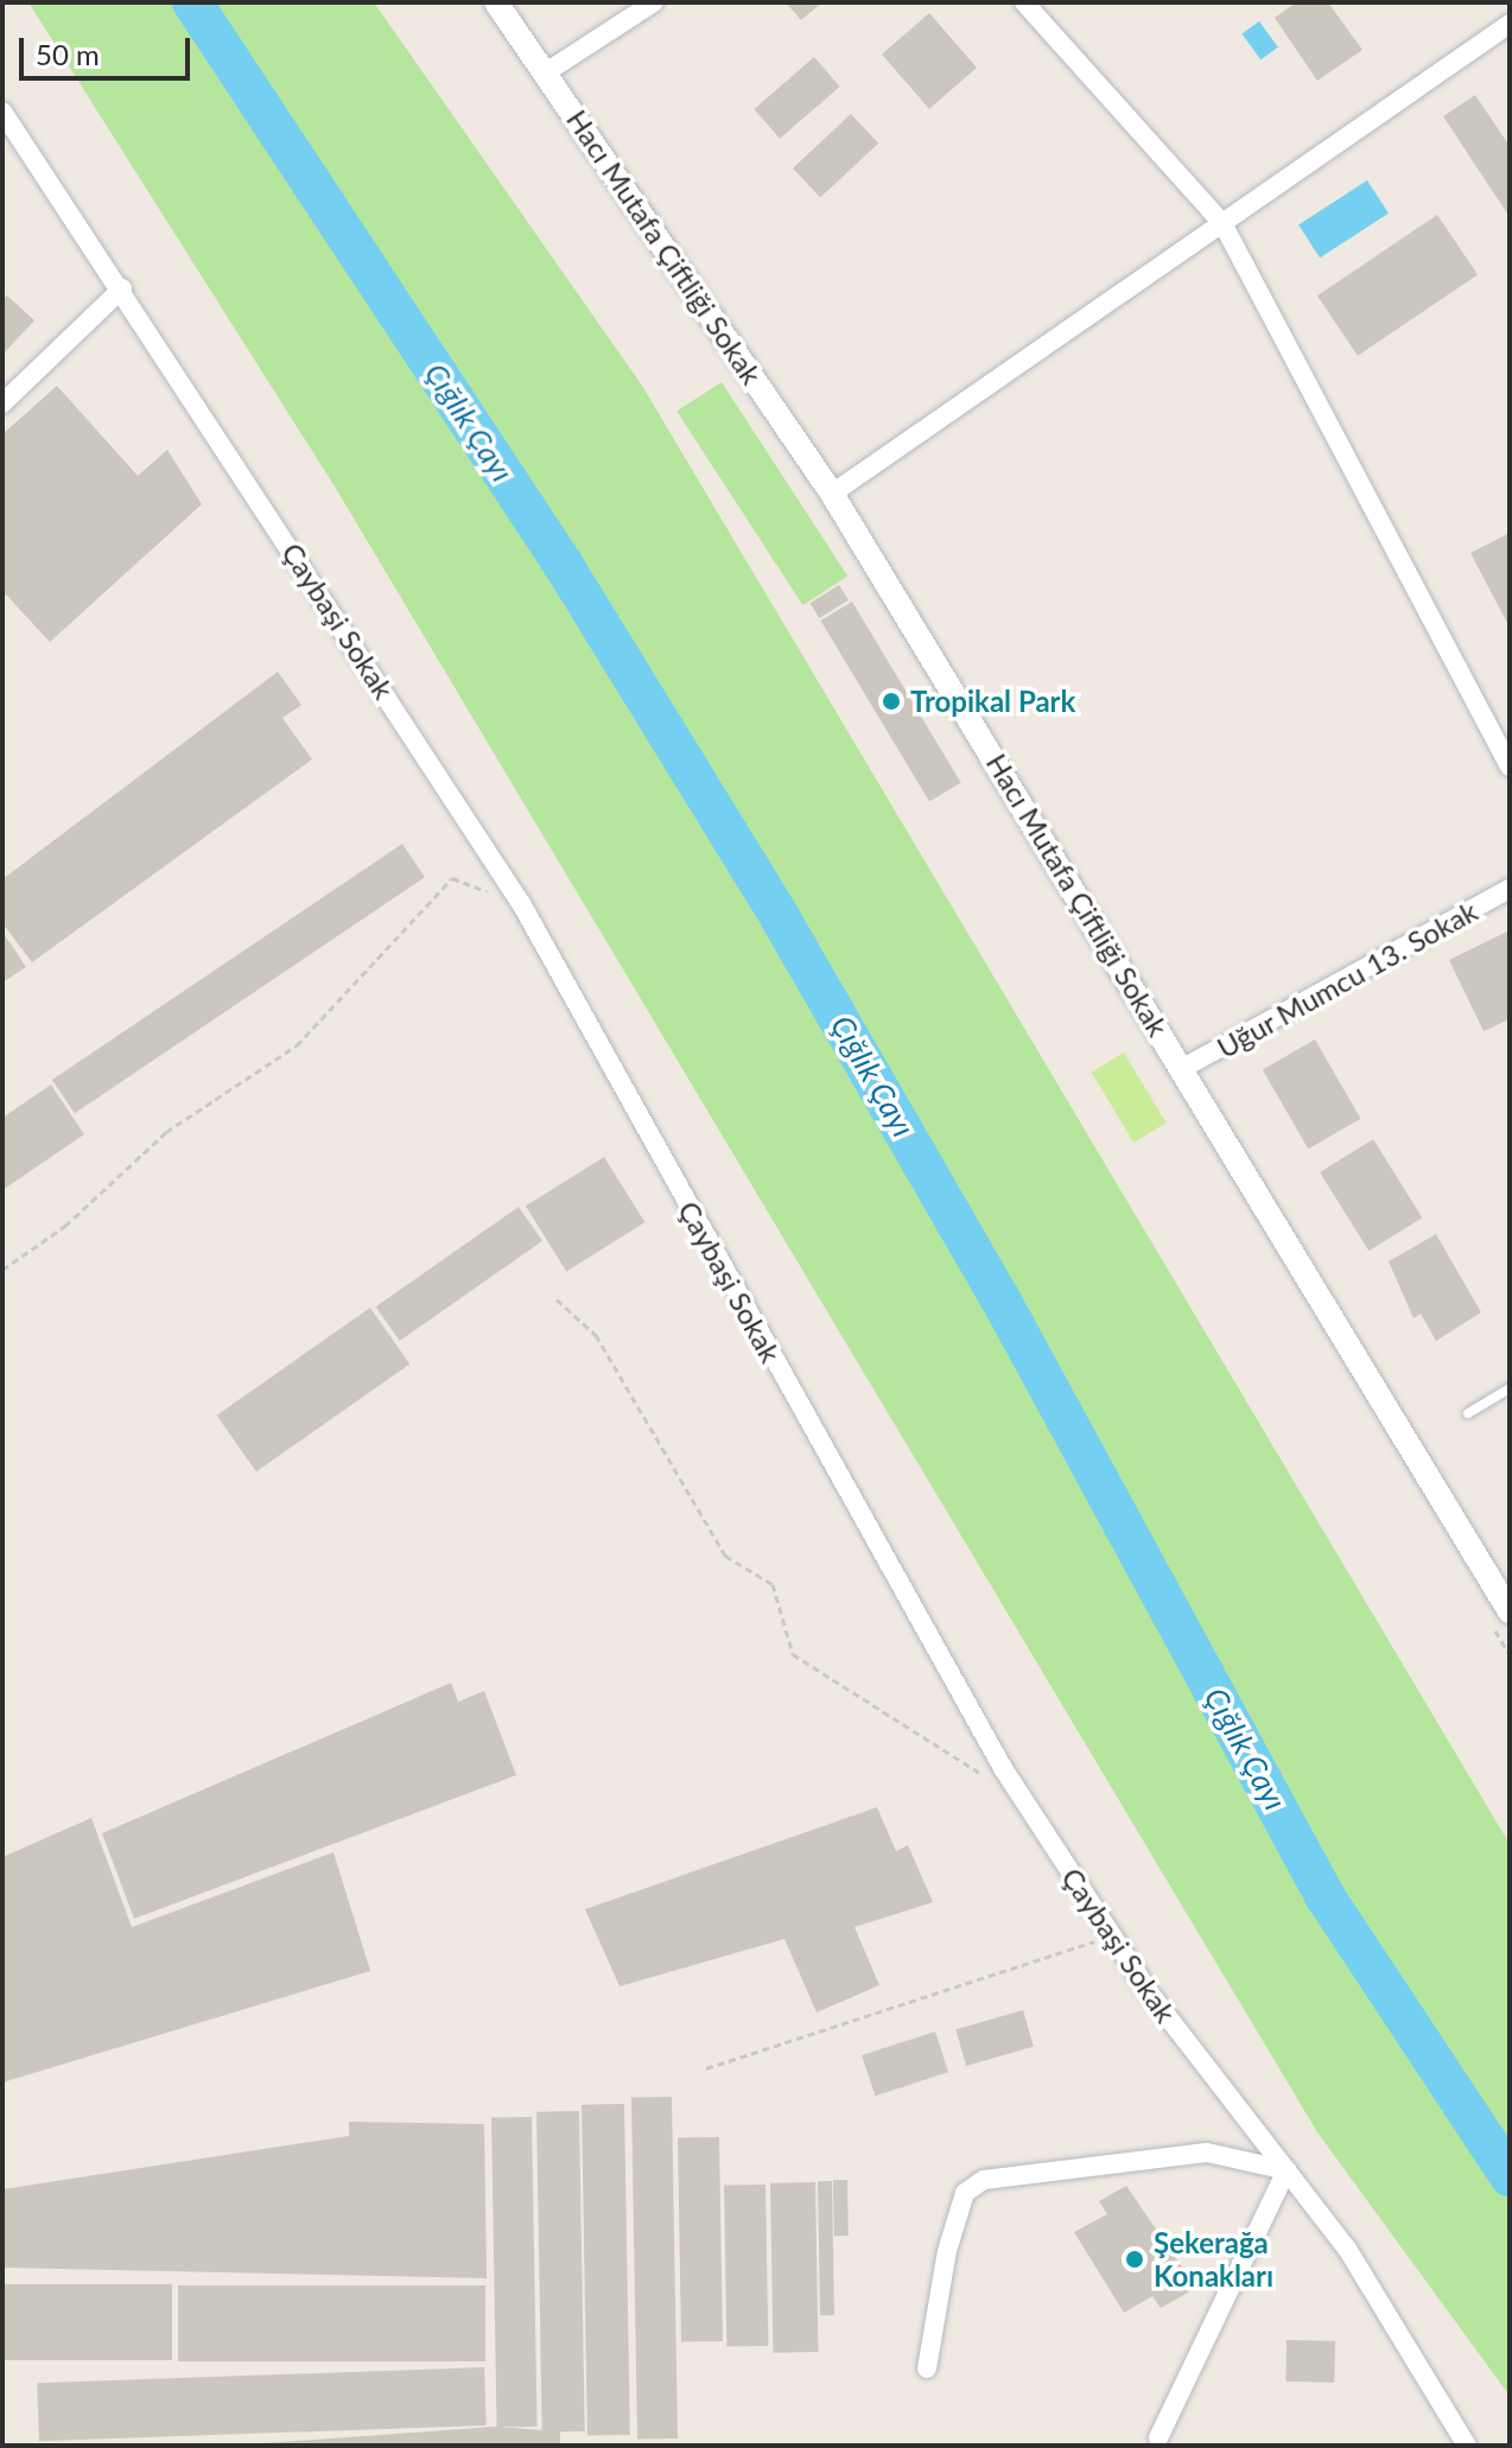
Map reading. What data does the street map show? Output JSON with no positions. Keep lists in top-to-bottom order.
{
  "streets": {
    "street": ["Hacı Mutafa Çiftliği Sokak", "Çaybaşi Sokak", "Uğur Mumcu 13. Sokak"]
  },
  "crossings": [
    ["Hacı Mutafa Çiftliği Sokak", "Uğur Mumcu 13. Sokak"]
  ],
  "water": ["Çığlık Çayı"],
  "places": ["Tropikal Park", "Şekerağa Konakları"],
  "scale_bar": "50 m"
}
